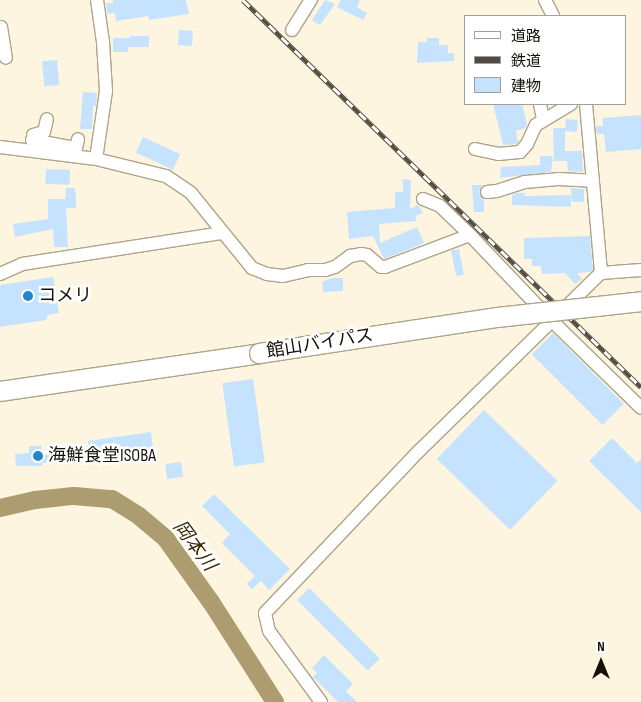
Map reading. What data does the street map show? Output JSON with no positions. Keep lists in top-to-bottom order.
{
  "streets": {
    "highway": ["館山バイパス"]
  },
  "water": ["岡本川"],
  "places": ["コメリ", "海鮮食堂ISOBA"],
  "legend": ["道路", "鉄道", "建物"],
  "north": "top"
}
